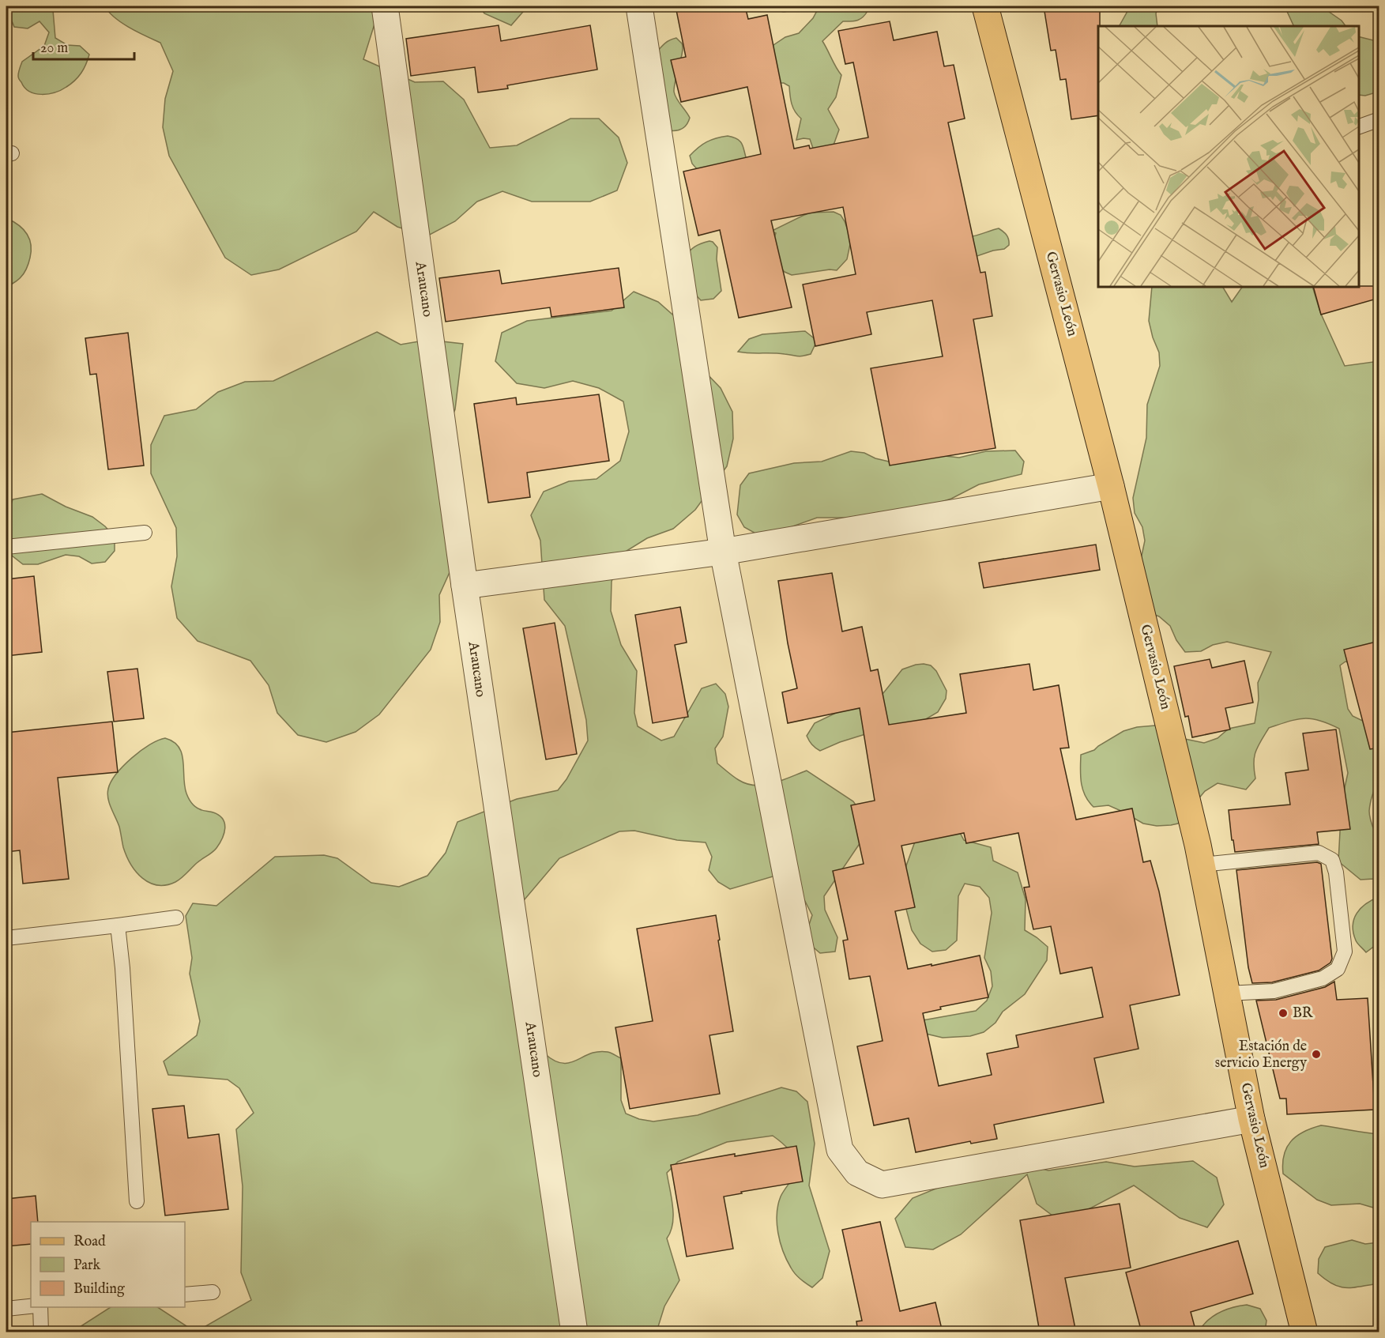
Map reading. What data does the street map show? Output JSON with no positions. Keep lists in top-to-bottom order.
{
  "streets": {
    "main road": ["Gervasio León"],
    "street": ["Araucano"]
  },
  "places": ["BR", "Estación de servicio Energy"],
  "legend": ["Road", "Park", "Building"],
  "scale_bar": "20 m"
}
